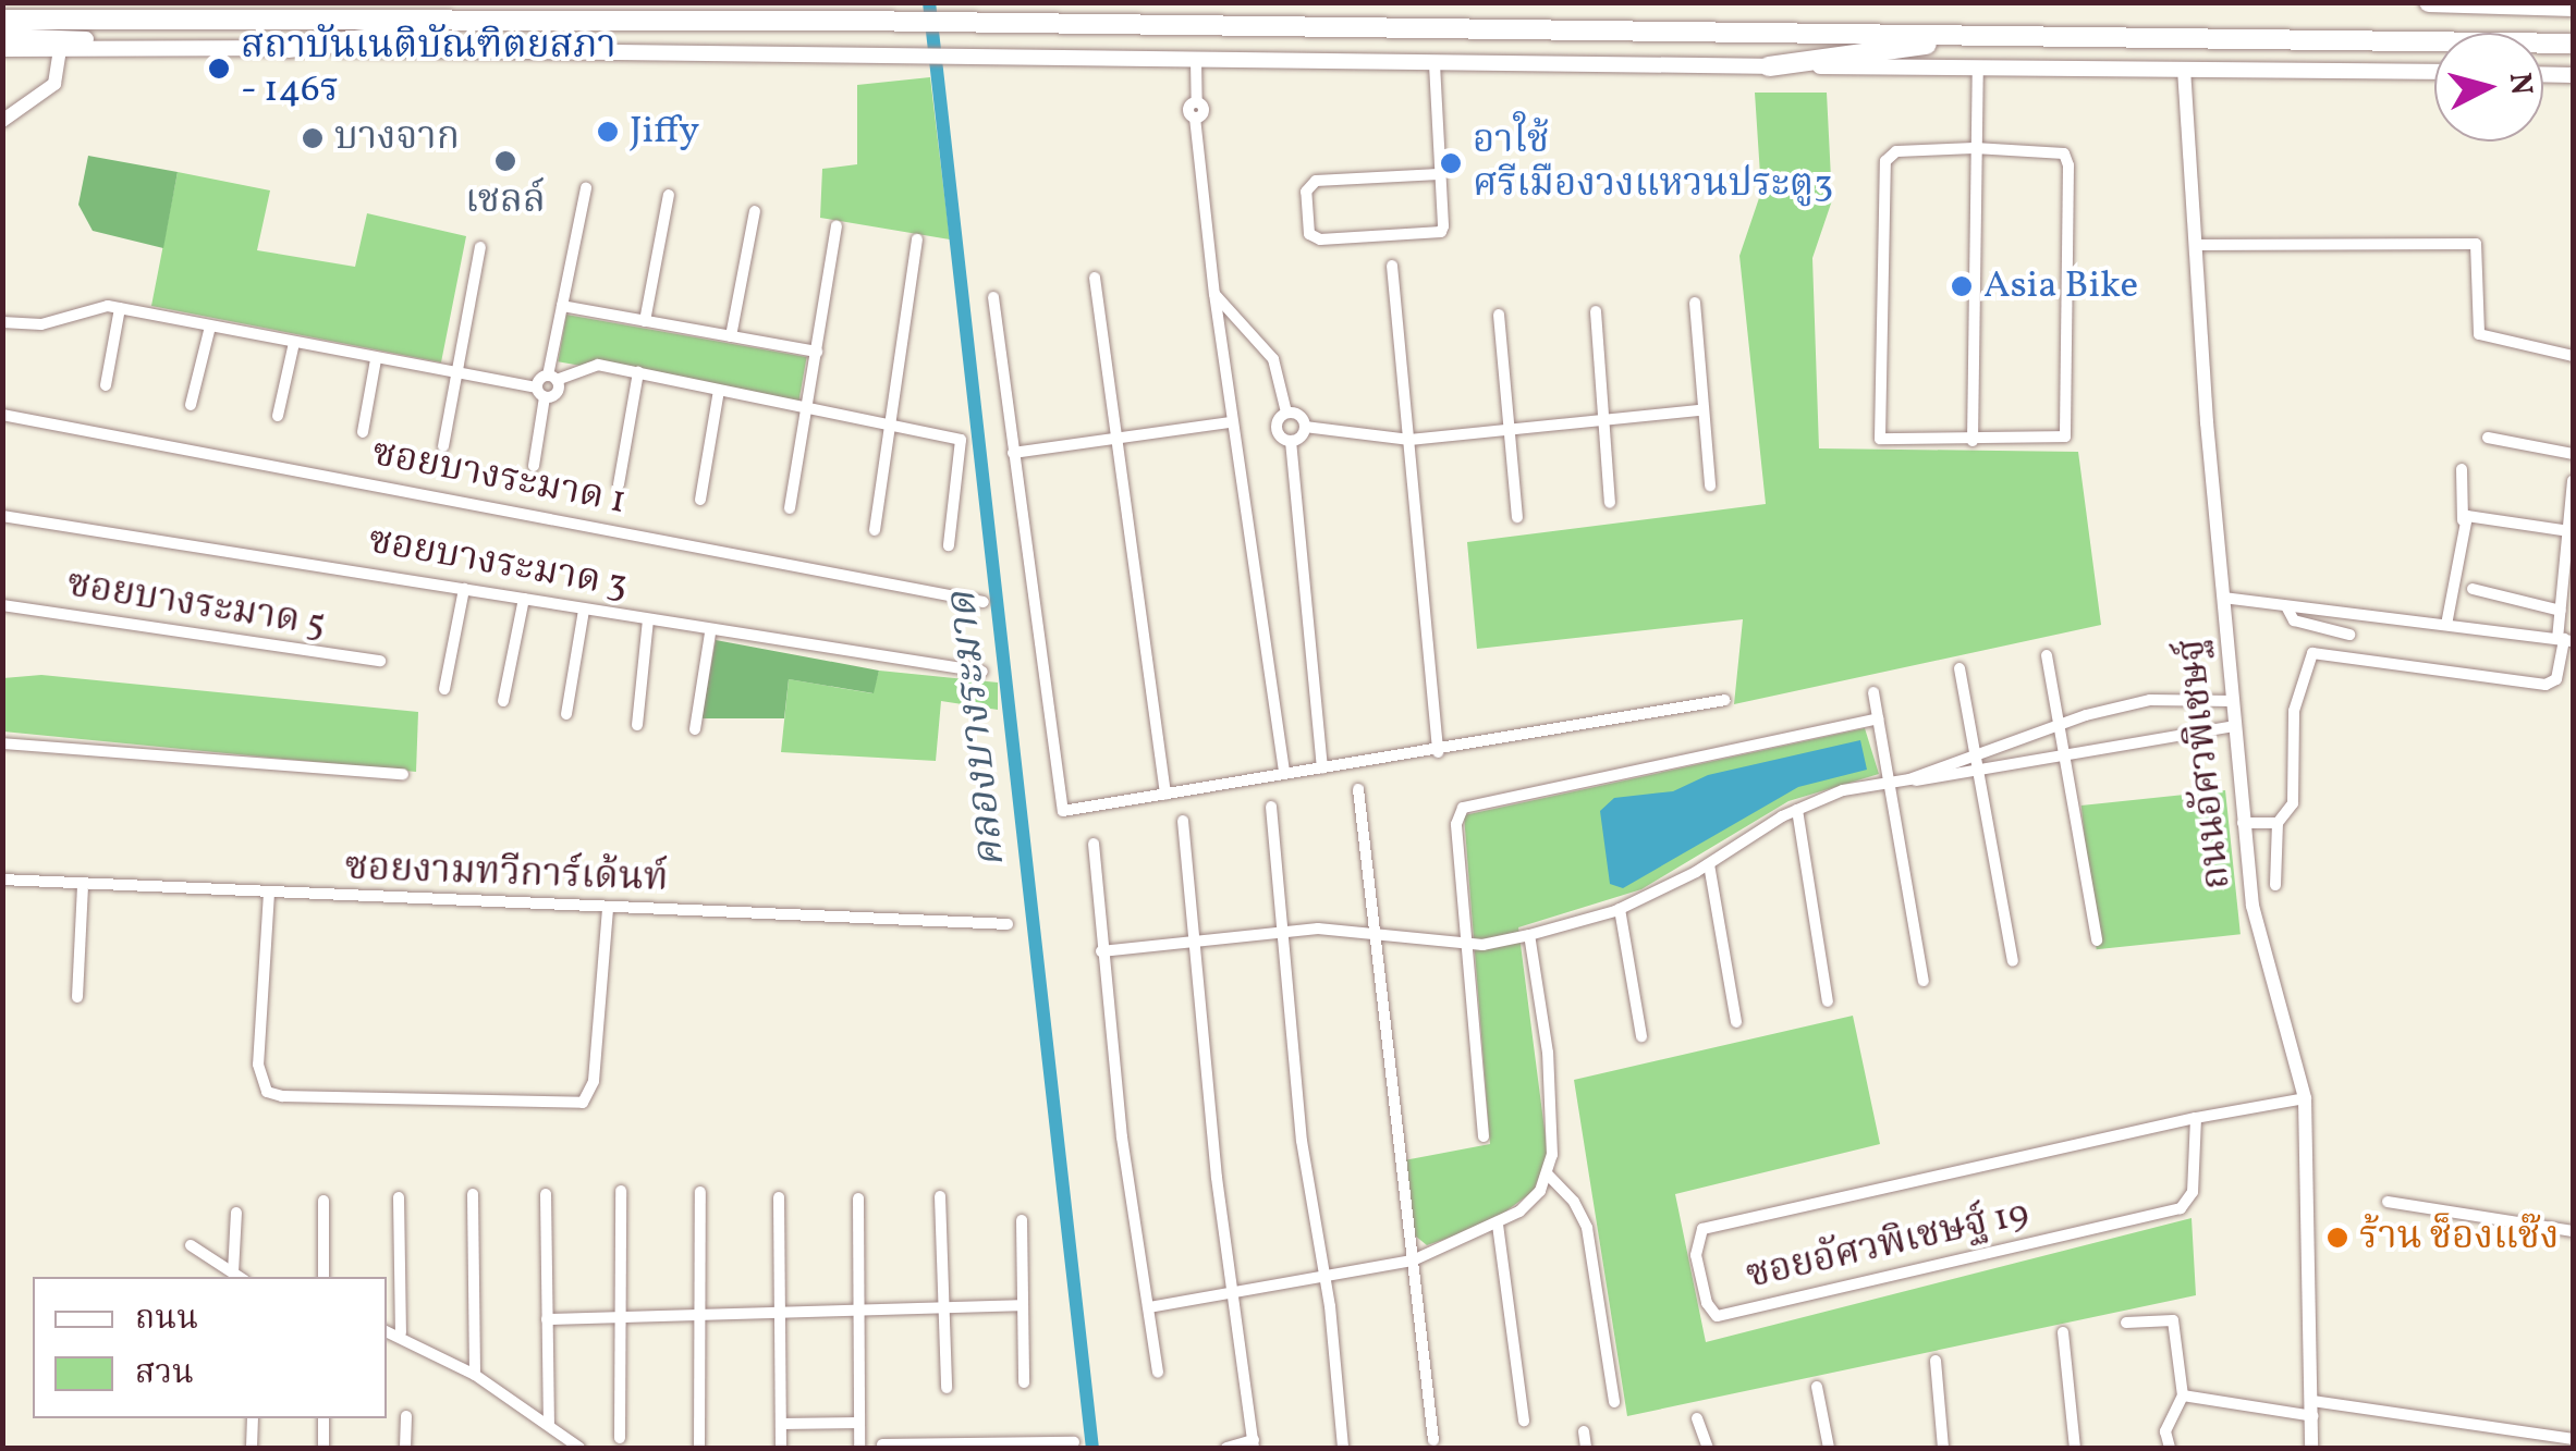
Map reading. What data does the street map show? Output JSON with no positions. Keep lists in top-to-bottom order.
{
  "streets": {
    "street": [
      "ซอยบางระมาด 1",
      "ซอยบางระมาด 3",
      "ซอยบางระมาด 5",
      "ถนนอัศวพิเชษฐ์",
      "ซอยงามทวีการ์เด้นท์",
      "ซอยอัศวพิเชษฐ์ 19"
    ]
  },
  "crossings": [
    ["ถนนอัศวพิเชษฐ์", "ซอยอัศวพิเชษฐ์ 19"]
  ],
  "water": ["คลองบางระมาด"],
  "places": [
    "สถาบันเนติบัณฑิตยสภา - 146ร",
    "Jiffy",
    "บางจาก",
    "เชลล์",
    "อาใช้ ศรีเมืองวงแหวนประตู3",
    "Asia Bike",
    "ร้าน ช็องแช๊ง"
  ],
  "legend": ["ถนน", "สวน"],
  "north": "right"
}
